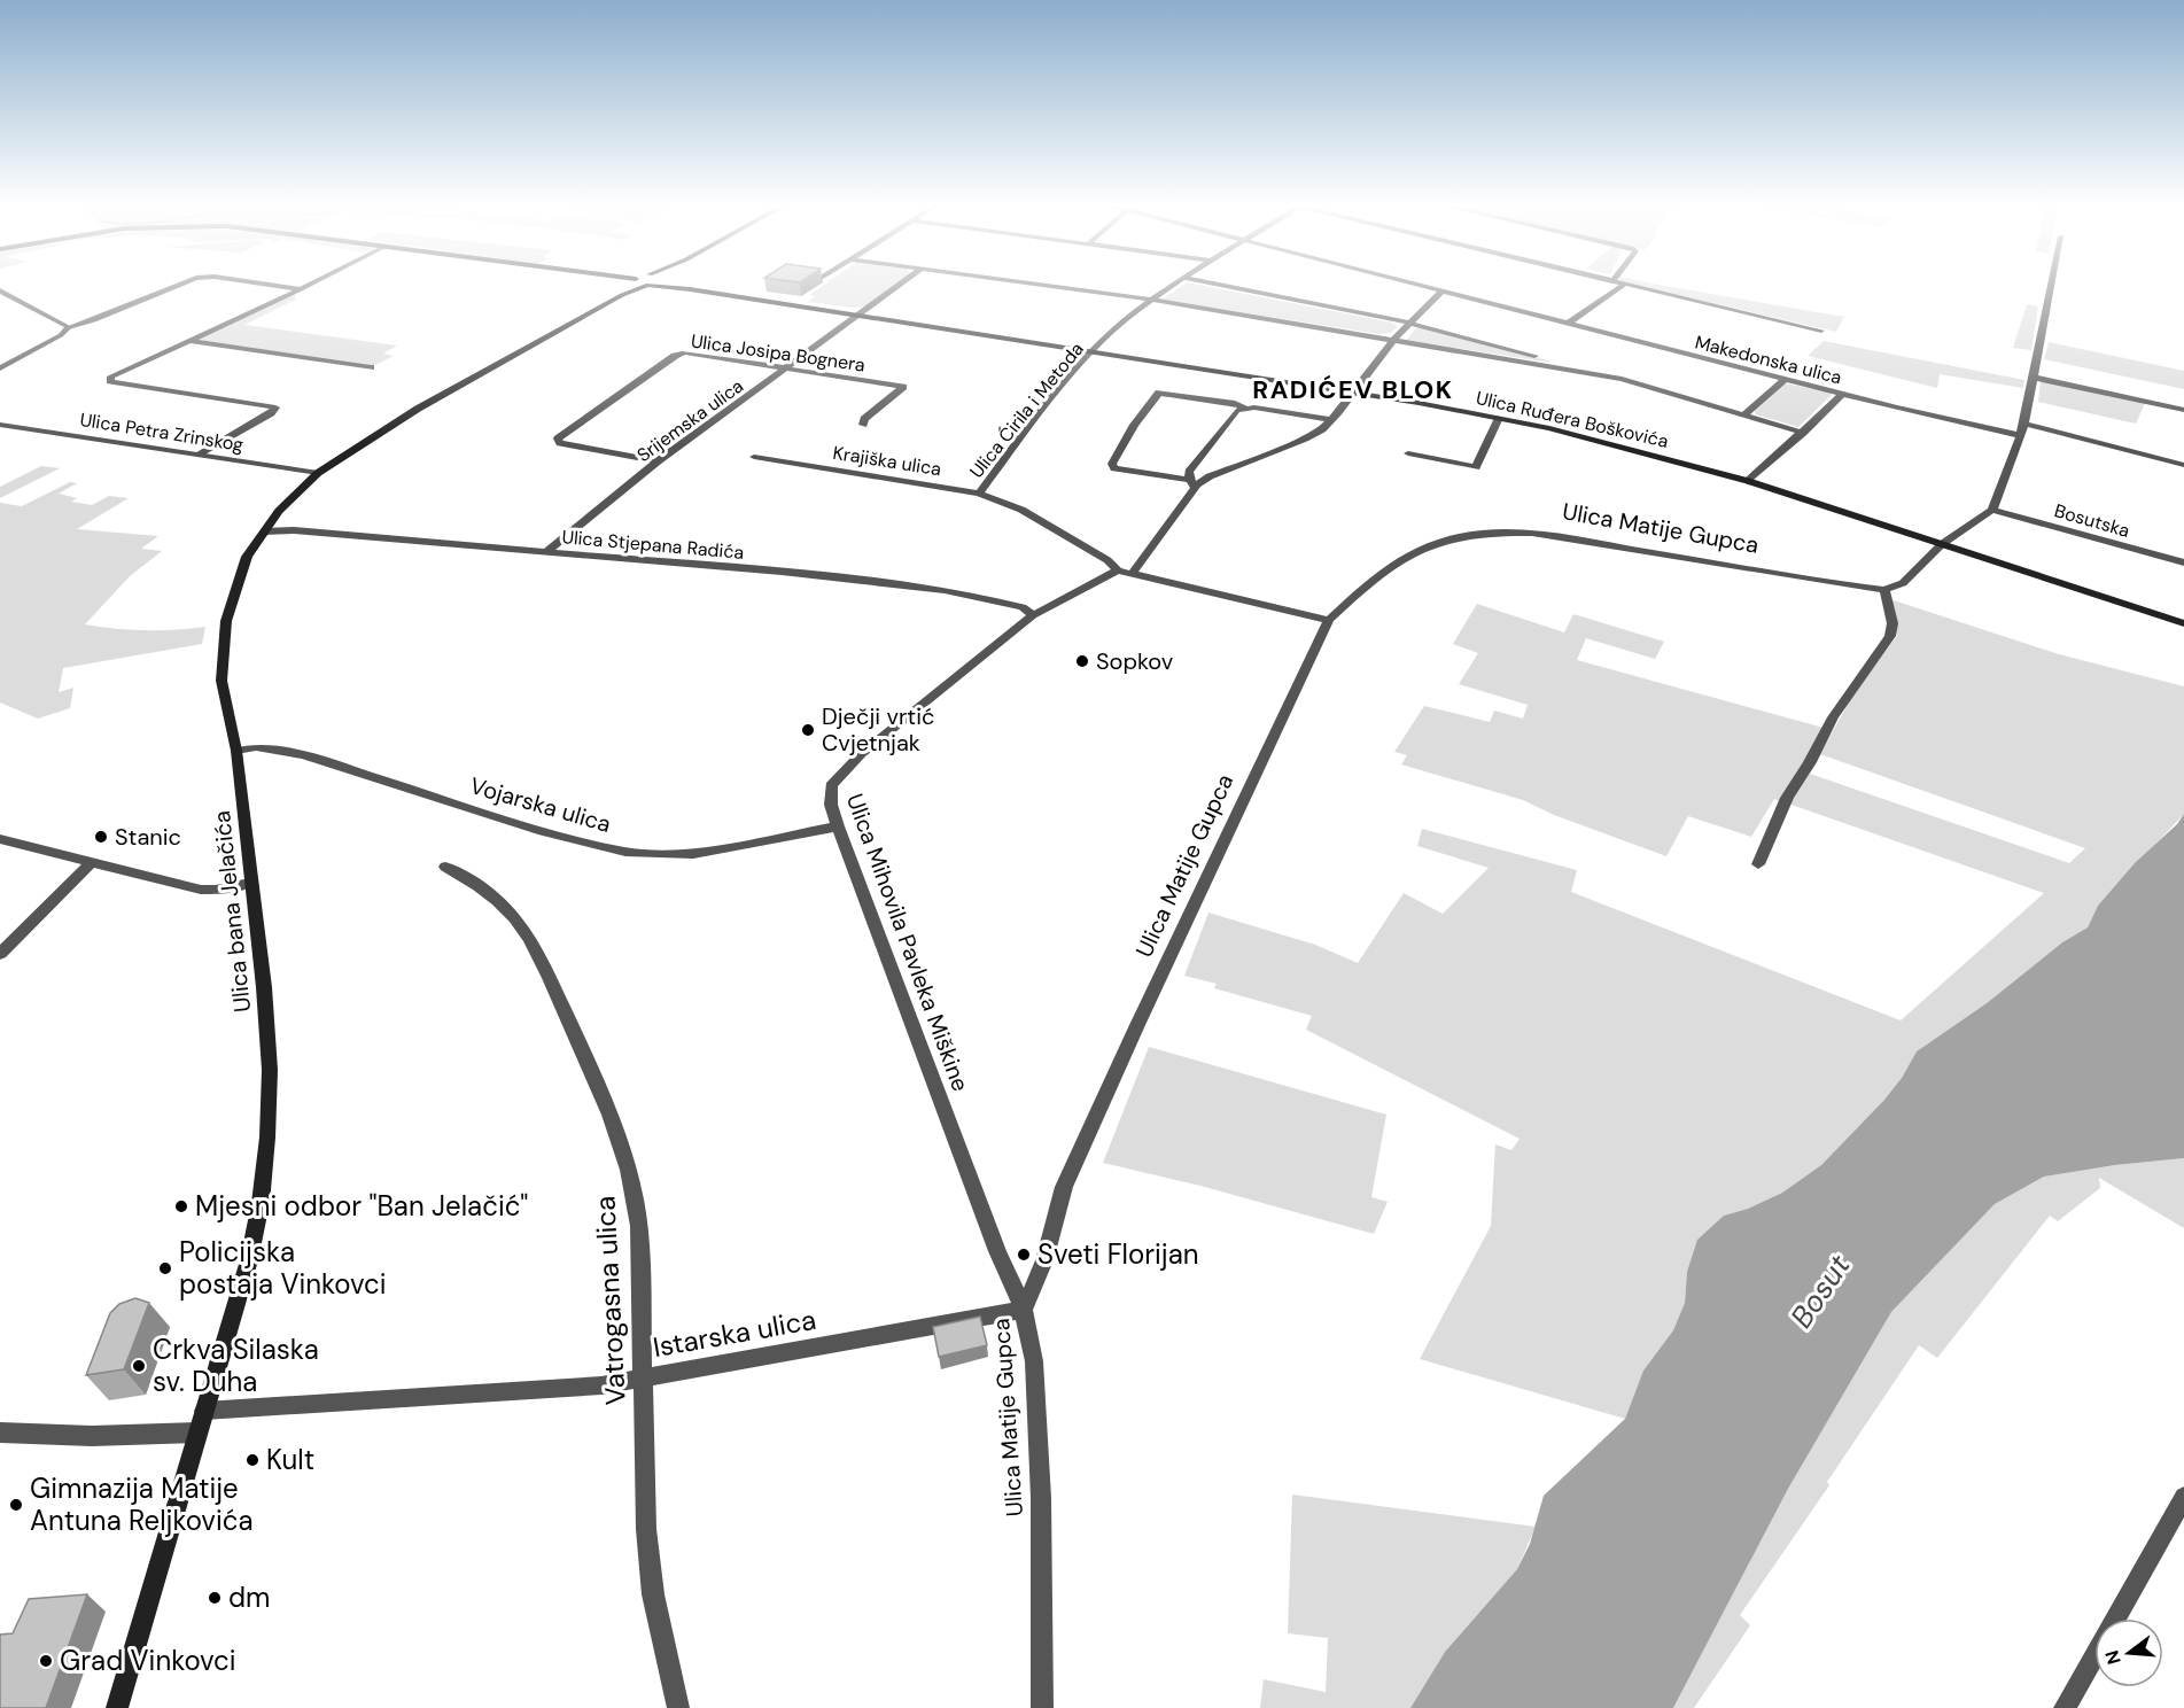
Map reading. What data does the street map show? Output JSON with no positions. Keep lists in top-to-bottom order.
{
  "streets": {
    "main road": ["Ulica Ruđera Boškovića", "Ulica bana Jelačića"],
    "street": [
      "Ulica Josipa Bognera",
      "Makedonska ulica",
      "Ulica Ćirila i Metoda",
      "Srijemska ulica",
      "Ulica Petra Zrinskog",
      "Krajiška ulica",
      "Bosutska",
      "Ulica Matije Gupca",
      "Ulica Stjepana Radića",
      "Vojarska ulica",
      "Ulica Mihovila Pavleka Miškine",
      "Vatrogasna ulica",
      "Istarska ulica"
    ]
  },
  "crossings": [
    ["Ulica Josipa Bognera", "Srijemska ulica"],
    ["Ulica Ćirila i Metoda", "Ulica Ruđera Boškovića"],
    ["Ulica Ćirila i Metoda", "Krajiška ulica"],
    ["Ulica Ruđera Boškovića", "Srijemska ulica"],
    ["Srijemska ulica", "Ulica Stjepana Radića"],
    ["Ulica Petra Zrinskog", "Ulica bana Jelačića"],
    ["Krajiška ulica", "Ulica Mihovila Pavleka Miškine"],
    ["Ulica Matije Gupca", "Ulica Mihovila Pavleka Miškine"],
    ["Ulica Matije Gupca", "Istarska ulica"],
    ["Ulica Stjepana Radića", "Ulica bana Jelačića"],
    ["Ulica Stjepana Radića", "Ulica Mihovila Pavleka Miškine"],
    ["Vojarska ulica", "Ulica bana Jelačića"],
    ["Vojarska ulica", "Ulica Mihovila Pavleka Miškine"],
    ["Ulica bana Jelačića", "Istarska ulica"],
    ["Ulica Mihovila Pavleka Miškine", "Istarska ulica"],
    ["Vatrogasna ulica", "Istarska ulica"]
  ],
  "districts": ["RADIĆEV BLOK"],
  "water": ["Bosut"],
  "places": [
    "Sopkov",
    "Dječji vrtić Cvjetnjak",
    "Stanic",
    "Mjesni odbor \"Ban Jelačić\"",
    "Sveti Florijan",
    "Policijska postaja Vinkovci",
    "Crkva Silaska sv. Duha",
    "Kult",
    "Gimnazija Matije Antuna Reljkovića",
    "dm",
    "Grad Vinkovci"
  ],
  "north": "left"
}
